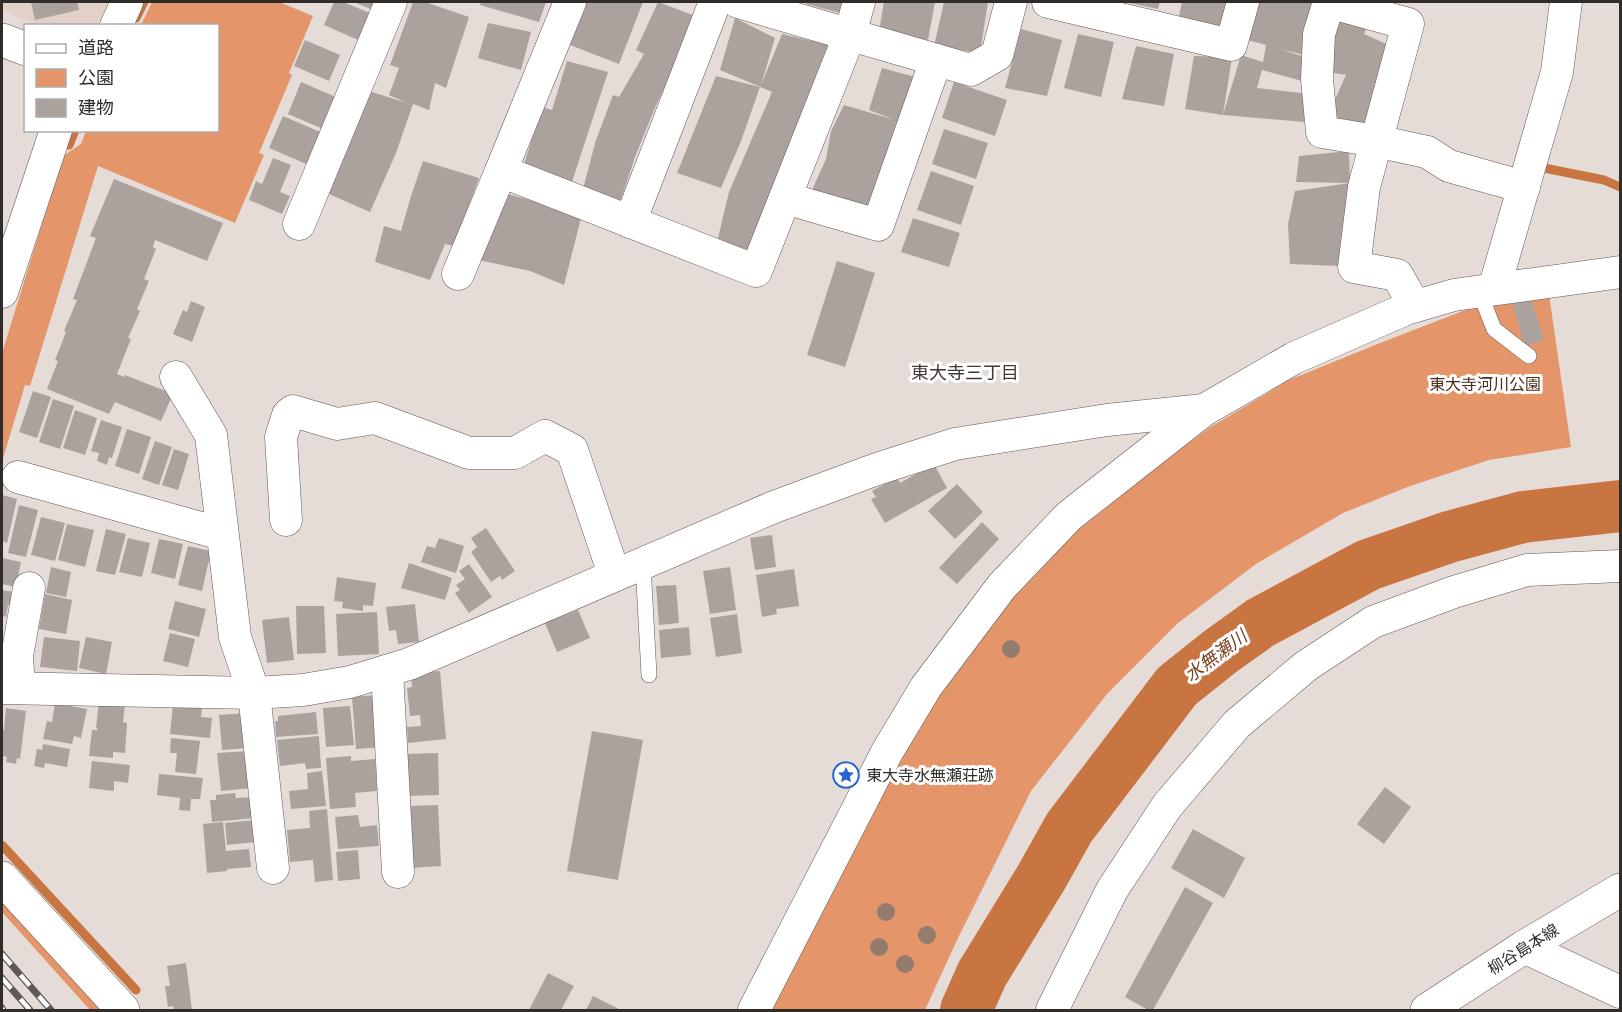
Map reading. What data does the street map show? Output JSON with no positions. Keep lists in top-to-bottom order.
{
  "streets": {
    "main road": ["柳谷島本線"]
  },
  "districts": ["東大寺三丁目"],
  "water": ["水無瀬川"],
  "parks": ["東大寺河川公園"],
  "places": {
    "place": ["東大寺水無瀬荘跡"]
  },
  "legend": ["道路", "公園", "建物"]
}
